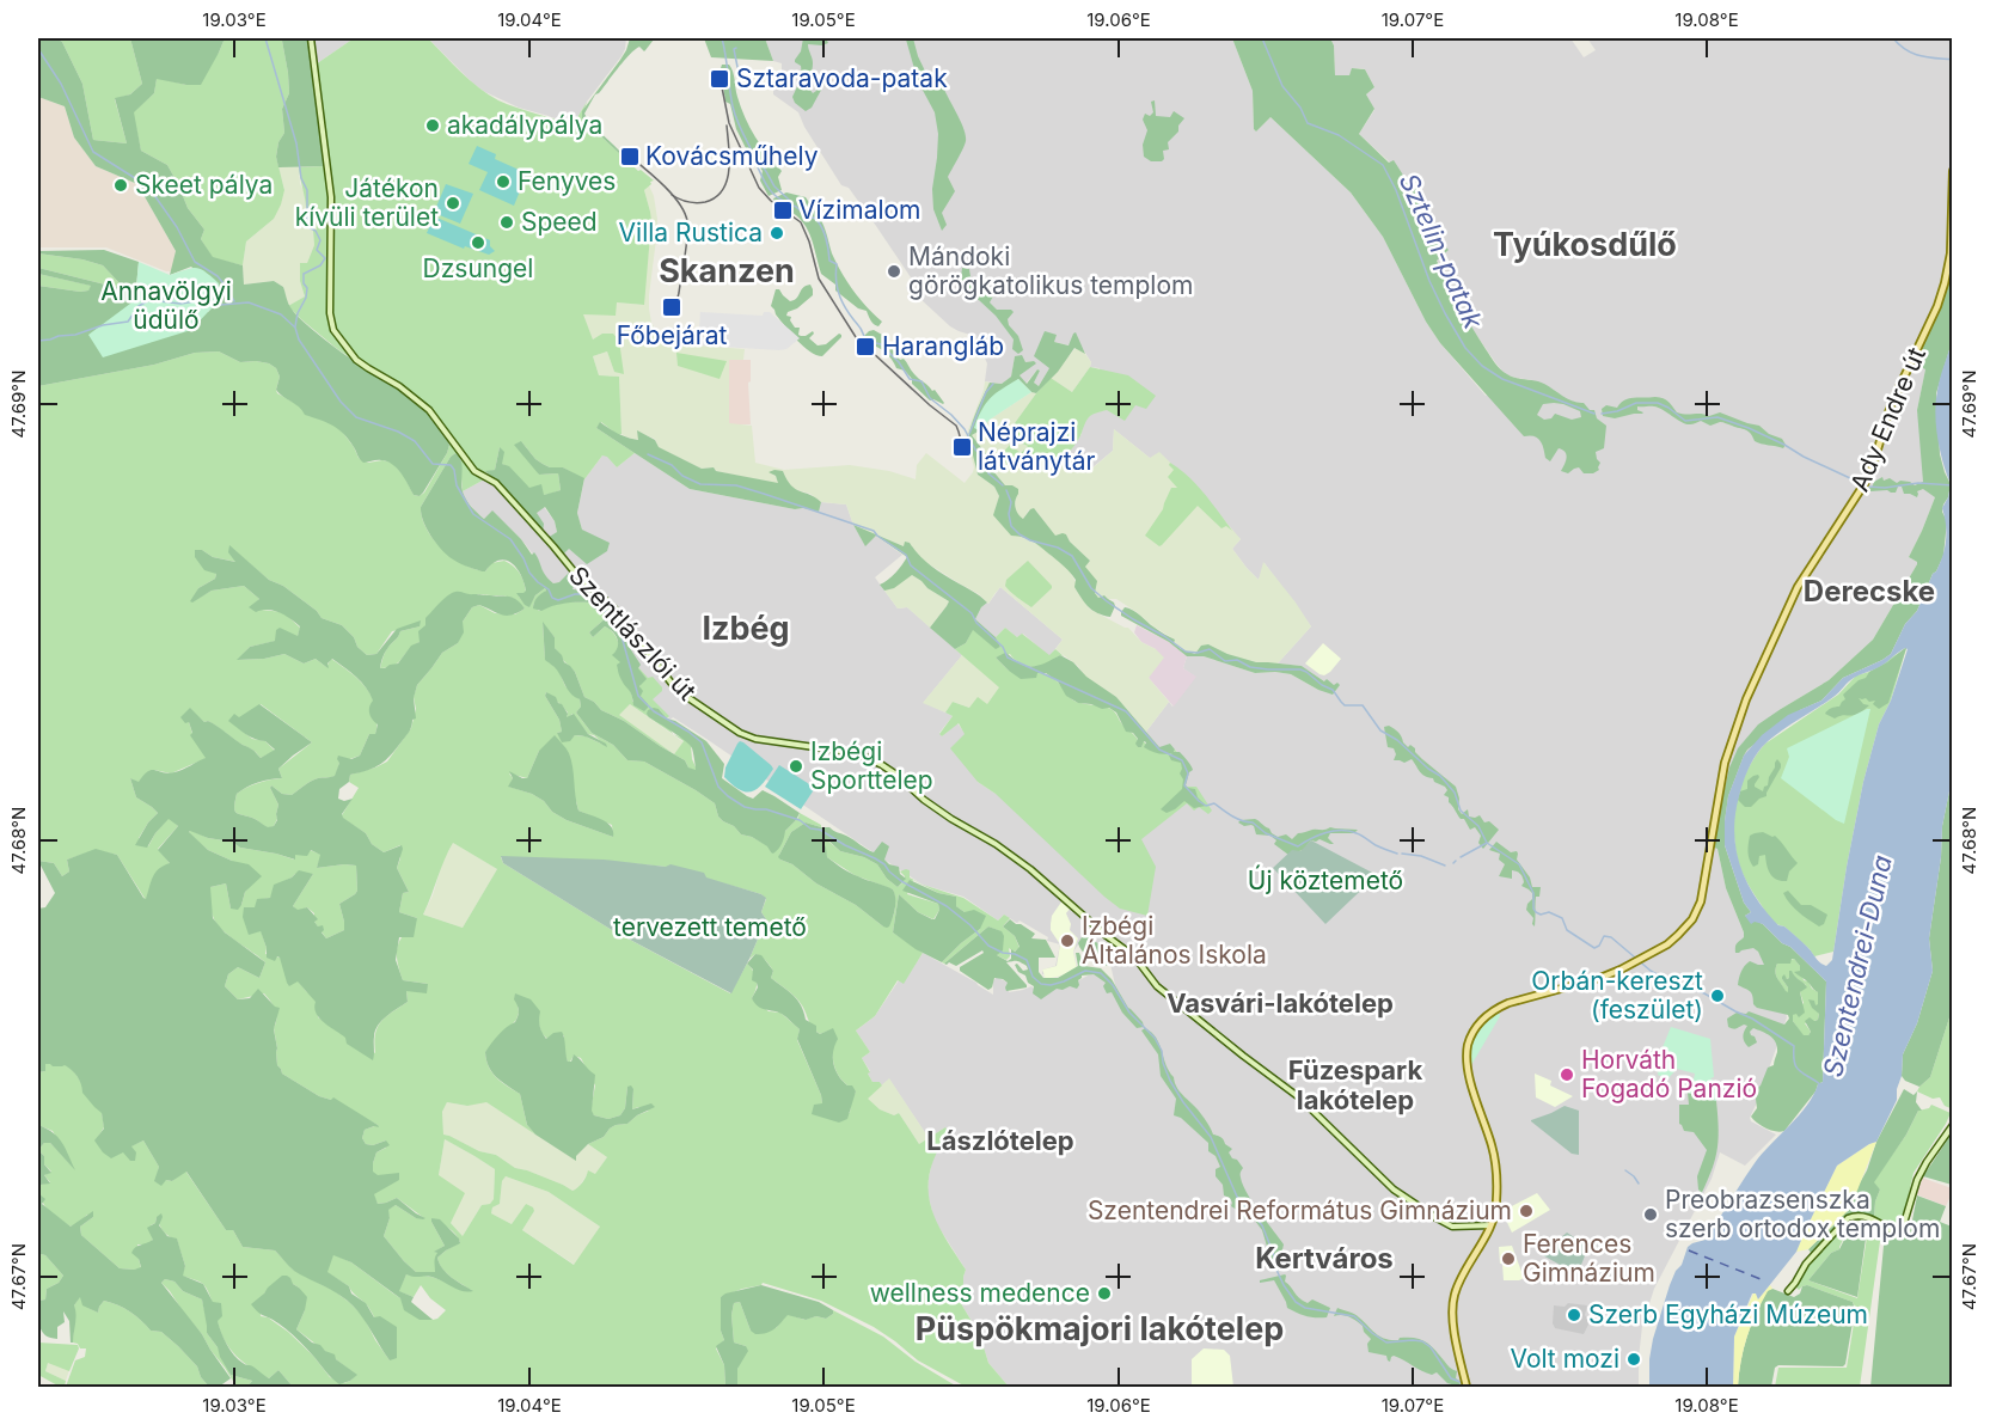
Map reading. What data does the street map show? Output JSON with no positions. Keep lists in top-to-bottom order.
{
  "streets": {
    "main road": ["Ady Endre út", "Szentlászlói út"]
  },
  "crossings": [
    ["Ady Endre út", "Szentlászlói út"]
  ],
  "districts": [
    "Tyúkosdűlő",
    "Skanzen",
    "Derecske",
    "Izbég",
    "Vasvári-lakótelep",
    "Füzespark lakótelep",
    "Lászlótelep",
    "Kertváros",
    "Püspökmajori lakótelep"
  ],
  "water": ["Sztelin-patak", "Szentendrei-Duna"],
  "parks": ["Annavölgyi üdülő", "Új köztemető", "tervezett temető"],
  "places": {
    "transit": [
      "Sztaravoda-patak",
      "Kovácsműhely",
      "Vízimalom",
      "Főbejárat",
      "Harangláb",
      "Néprajzi látványtár"
    ],
    "other": [
      "akadálypálya",
      "Fenyves",
      "Skeet pálya",
      "Játékon kívüli terület",
      "Speed",
      "Villa Rustica",
      "Dzsungel",
      "Mándoki görögkatolikus templom",
      "Izbégi Sporttelep",
      "Izbégi Általános Iskola",
      "Orbán-kereszt (feszület)",
      "Horváth Fogadó Panzió",
      "Szentendrei Református Gimnázium",
      "Preobrazsenszka szerb ortodox templom",
      "Ferences Gimnázium",
      "wellness medence",
      "Szerb Egyházi Múzeum",
      "Volt mozi"
    ]
  },
  "coordinates": [
    "19.03°E",
    "19.04°E",
    "19.05°E",
    "19.06°E",
    "19.07°E",
    "19.08°E",
    "47.69°N",
    "47.68°N",
    "47.67°N"
  ]
}
